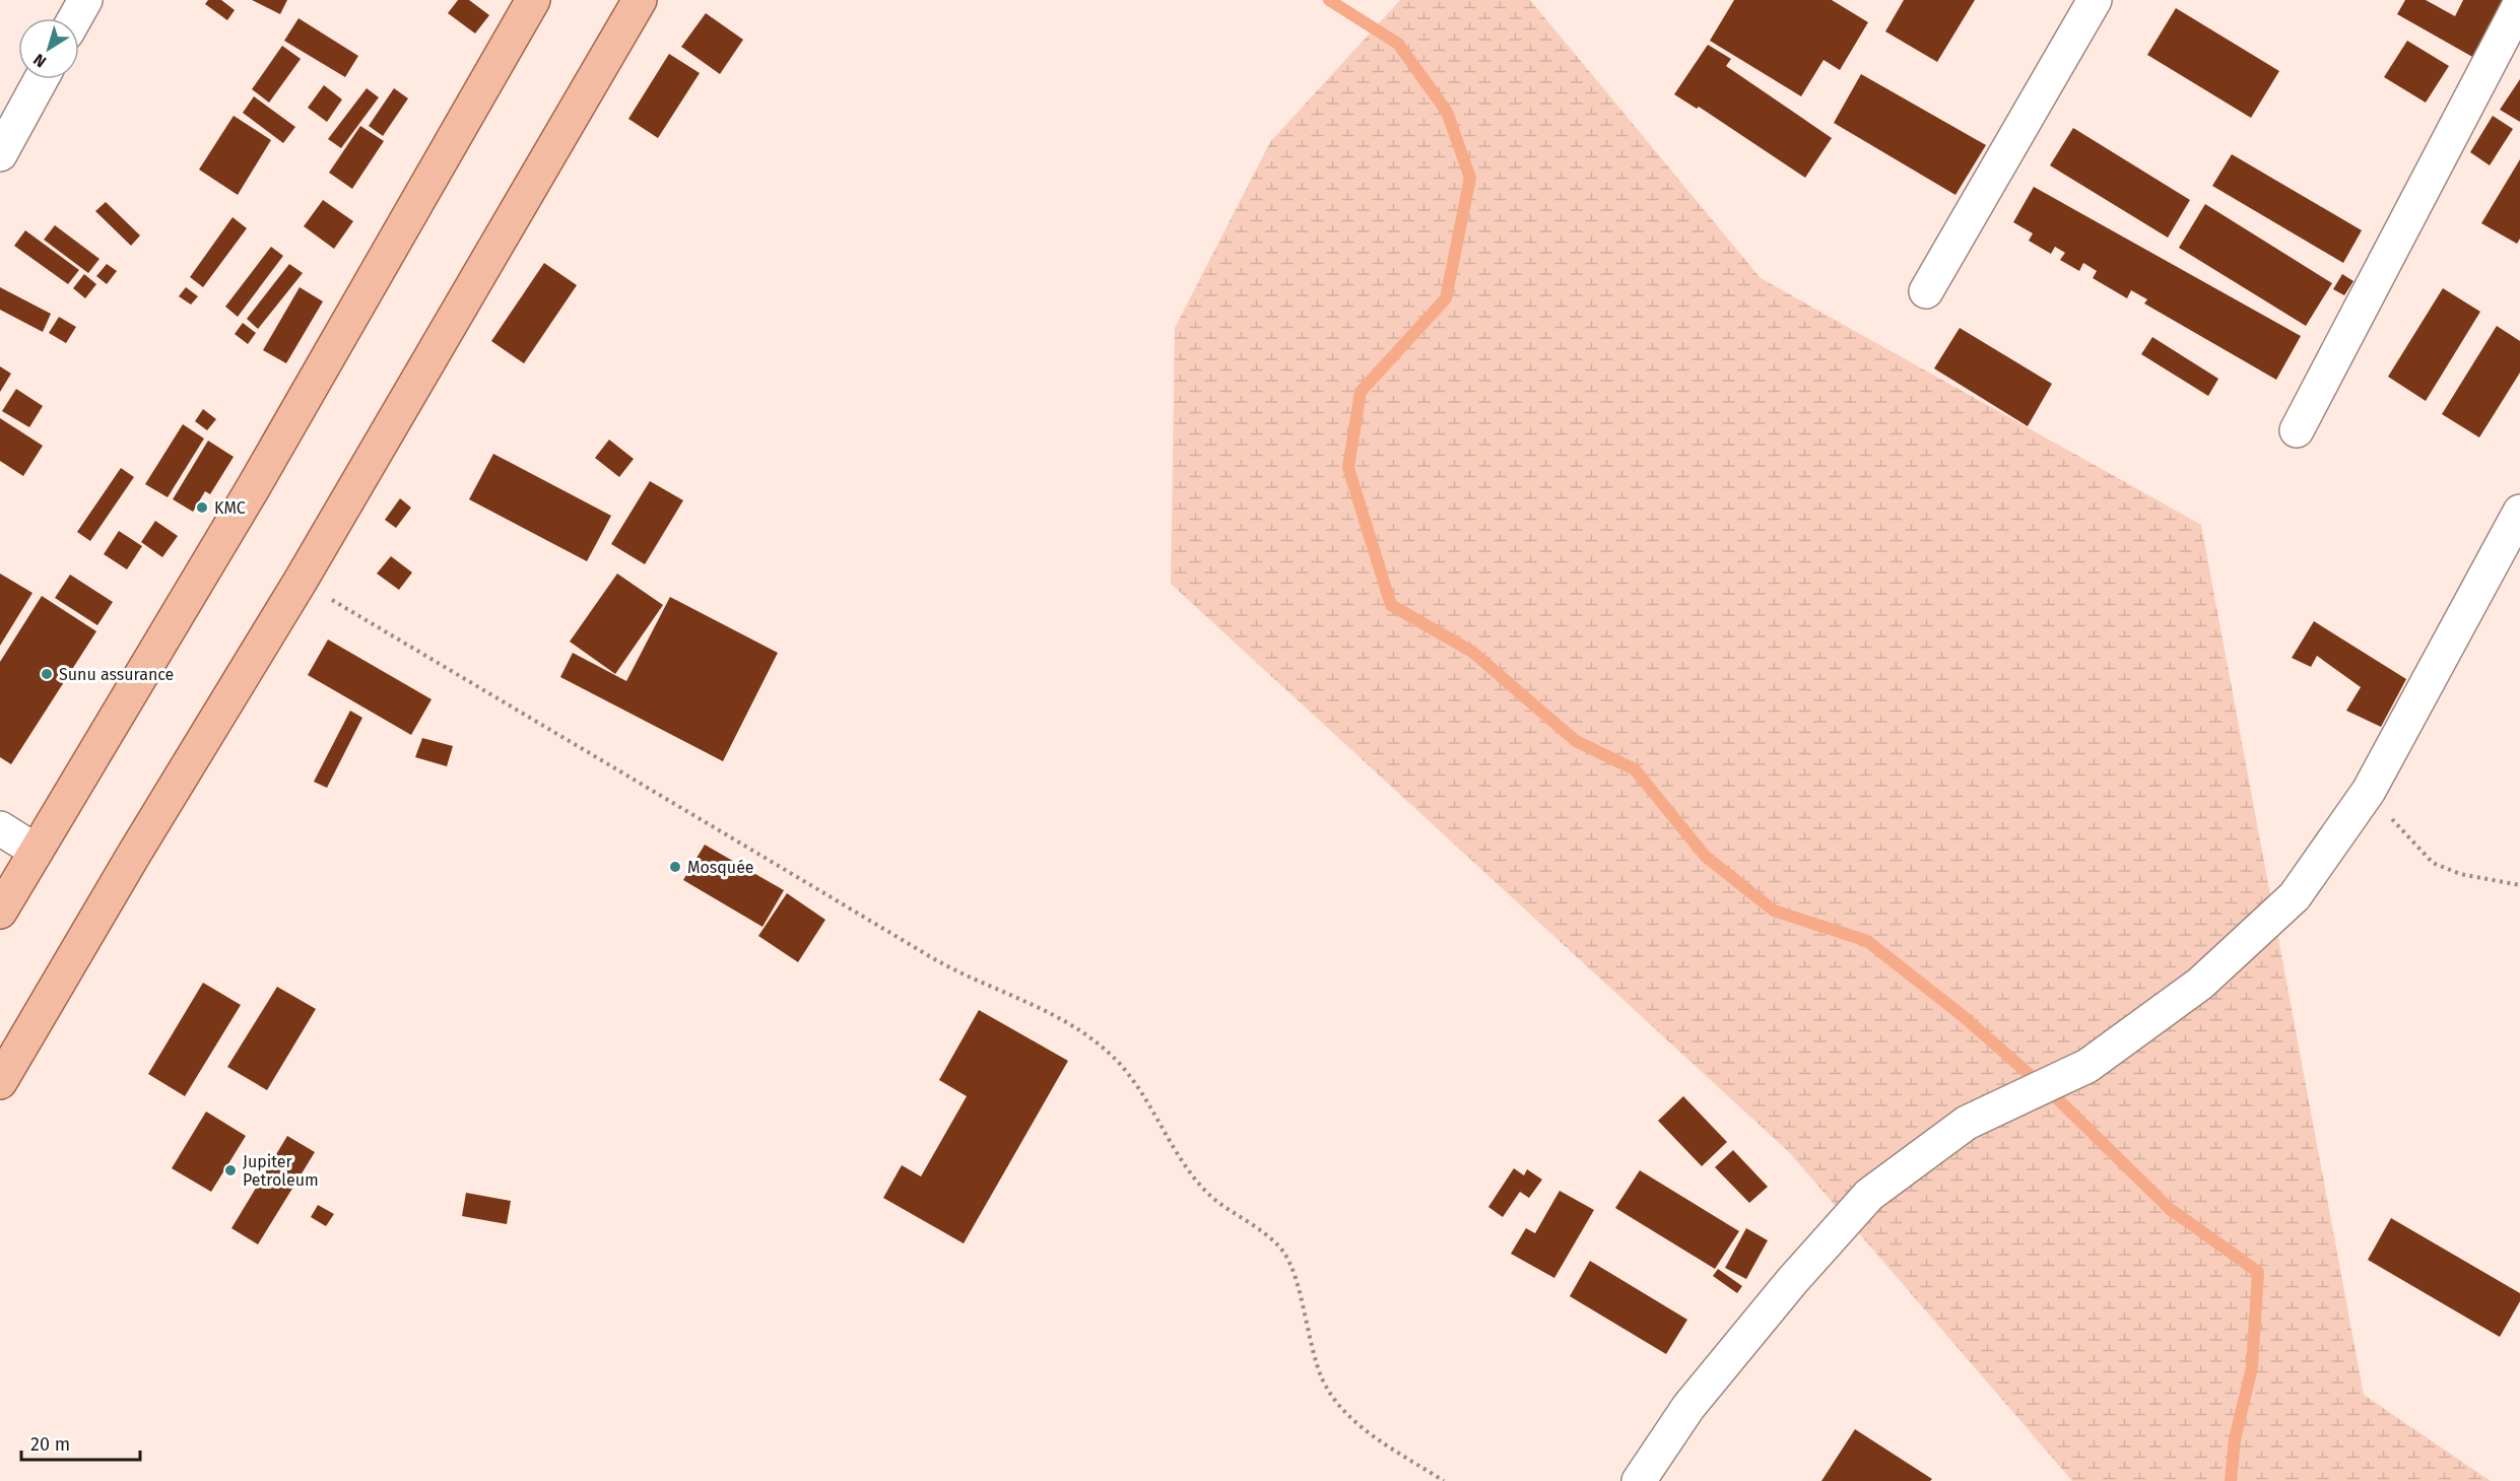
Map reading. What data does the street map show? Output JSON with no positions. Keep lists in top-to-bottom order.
{
  "places": [
    "KMC",
    "Sunu assurance",
    "Mosquée",
    "Jupiter Petroleum"
  ],
  "scale_bar": "20 m",
  "north": "bottom left"
}
